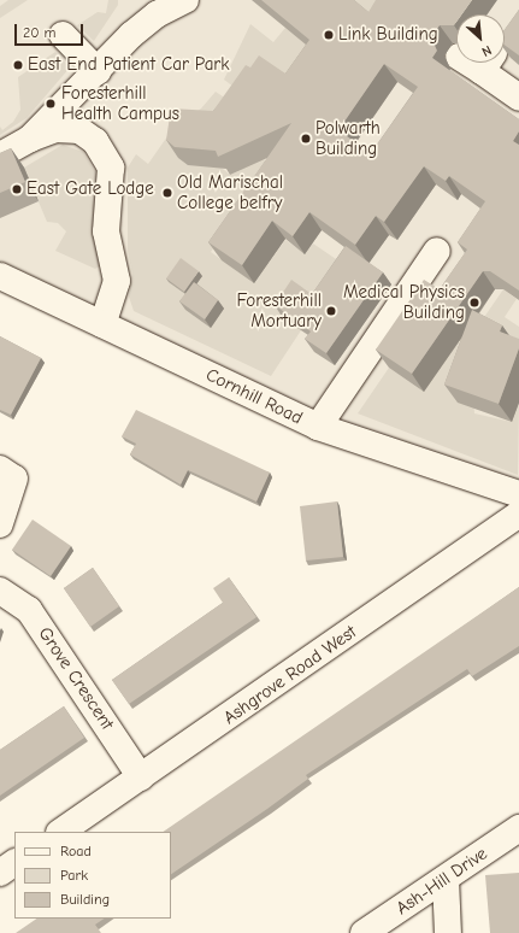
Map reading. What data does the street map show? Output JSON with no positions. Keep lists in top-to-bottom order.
{
  "streets": {
    "street": [
      "Cornhill Road",
      "Ashgrove Road West",
      "Grove Crescent",
      "Ash-Hill Drive"
    ]
  },
  "crossings": [
    ["Ashgrove Road West", "Grove Crescent"]
  ],
  "places": [
    "Link Building",
    "East End Patient Car Park",
    "Foresterhill Health Campus",
    "Polwarth Building",
    "East Gate Lodge",
    "Old Marischal College belfry",
    "Medical Physics Building",
    "Foresterhill Mortuary"
  ],
  "legend": ["Road", "Park", "Building"],
  "scale_bar": "20 m",
  "north": "bottom right"
}
